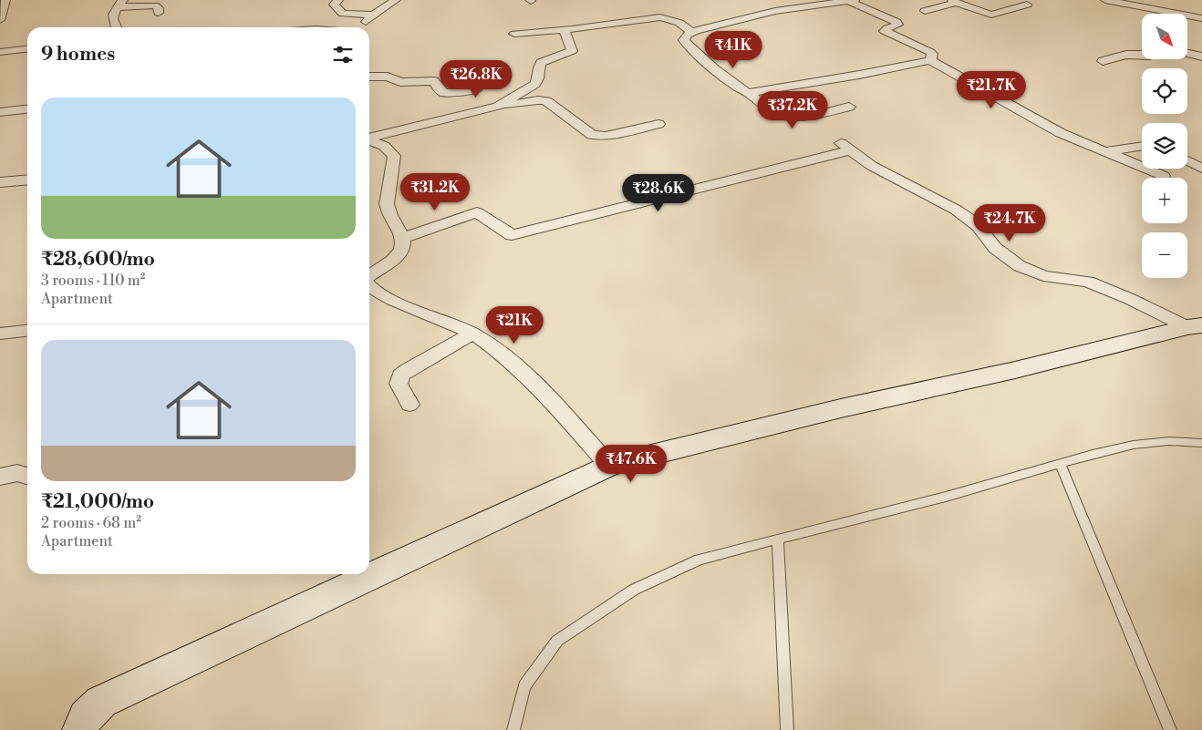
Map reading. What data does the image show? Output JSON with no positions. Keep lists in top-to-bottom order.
{
  "north": "bottom right",
  "page": {
    "map_buttons": ["+", "−"],
    "heading": "9 homes",
    "price": [
      "₹41K",
      "₹26.8K",
      "₹21.7K",
      "₹37.2K",
      "₹31.2K",
      "₹28.6K",
      "₹24.7K",
      "₹21K",
      "₹47.6K"
    ],
    "list": [
      {
        "name": "₹28,600/mo",
        "note": "3 rooms · 110 m² · Apartment"
      },
      {
        "name": "₹21,000/mo",
        "note": "2 rooms · 68 m² · Apartment"
      }
    ]
  }
}
